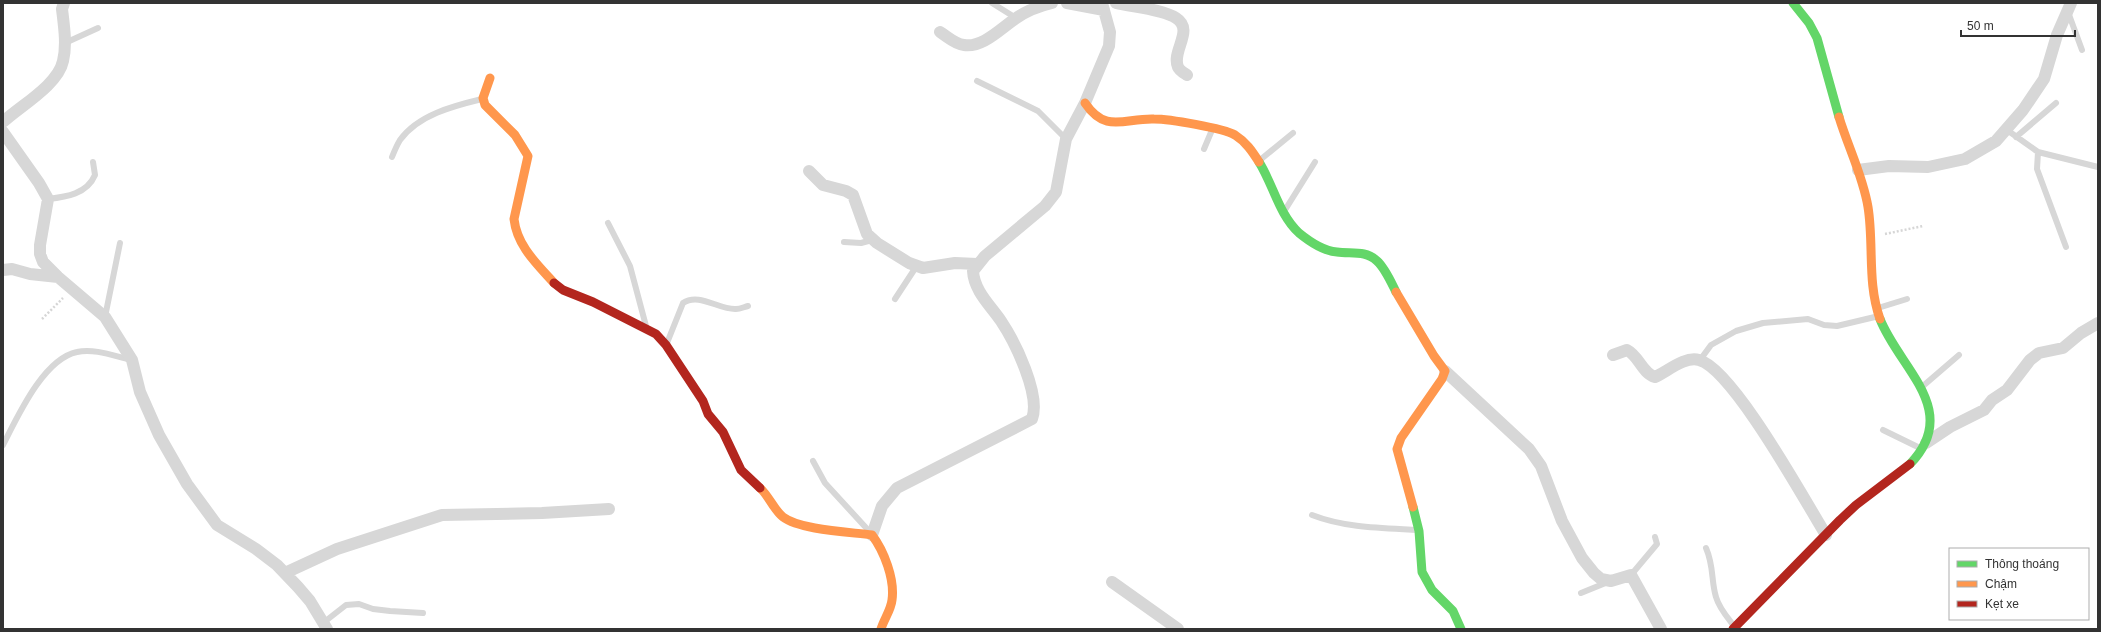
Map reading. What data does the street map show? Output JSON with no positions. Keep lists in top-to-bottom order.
{
  "legend": ["Thông thoáng", "Chậm", "Kẹt xe"],
  "scale_bar": "50 m"
}
